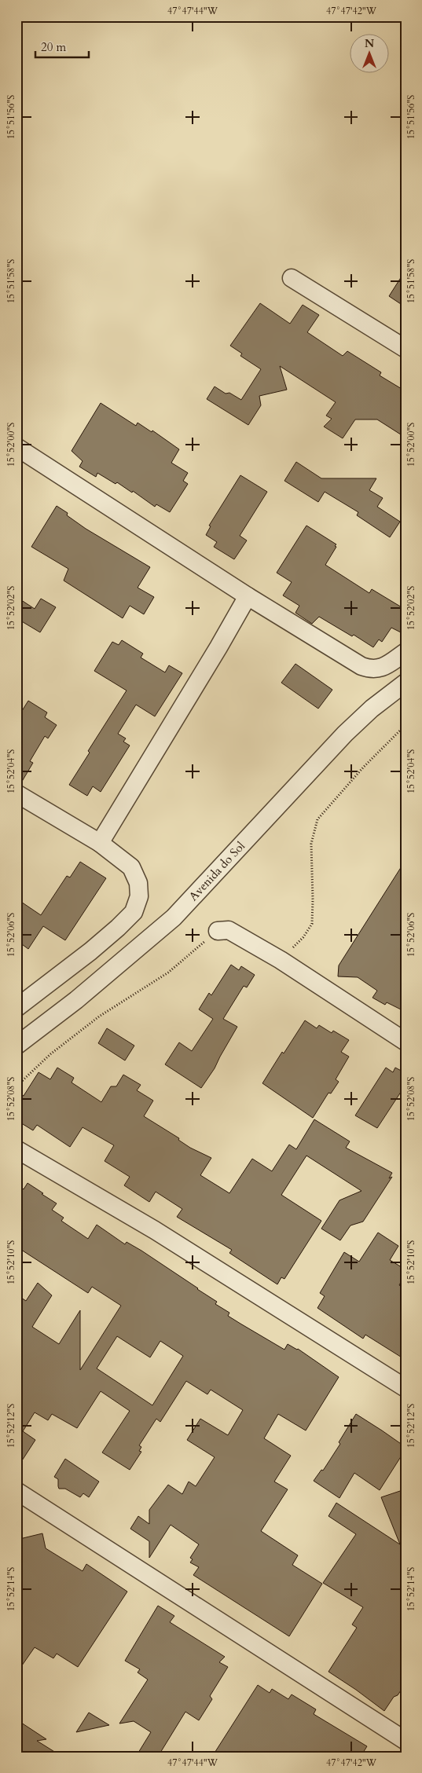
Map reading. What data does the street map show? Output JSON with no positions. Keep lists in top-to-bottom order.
{
  "streets": {
    "street": ["Avenida do Sol"]
  },
  "scale_bar": "20 m",
  "north": "top",
  "coordinates": [
    "47°47'44\"W",
    "47°47'42\"W",
    "15°51'56\"S",
    "15°51'58\"S",
    "15°52'00\"S",
    "15°52'02\"S",
    "15°52'04\"S",
    "15°52'06\"S",
    "15°52'08\"S",
    "15°52'10\"S",
    "15°52'12\"S",
    "15°52'14\"S"
  ]
}
